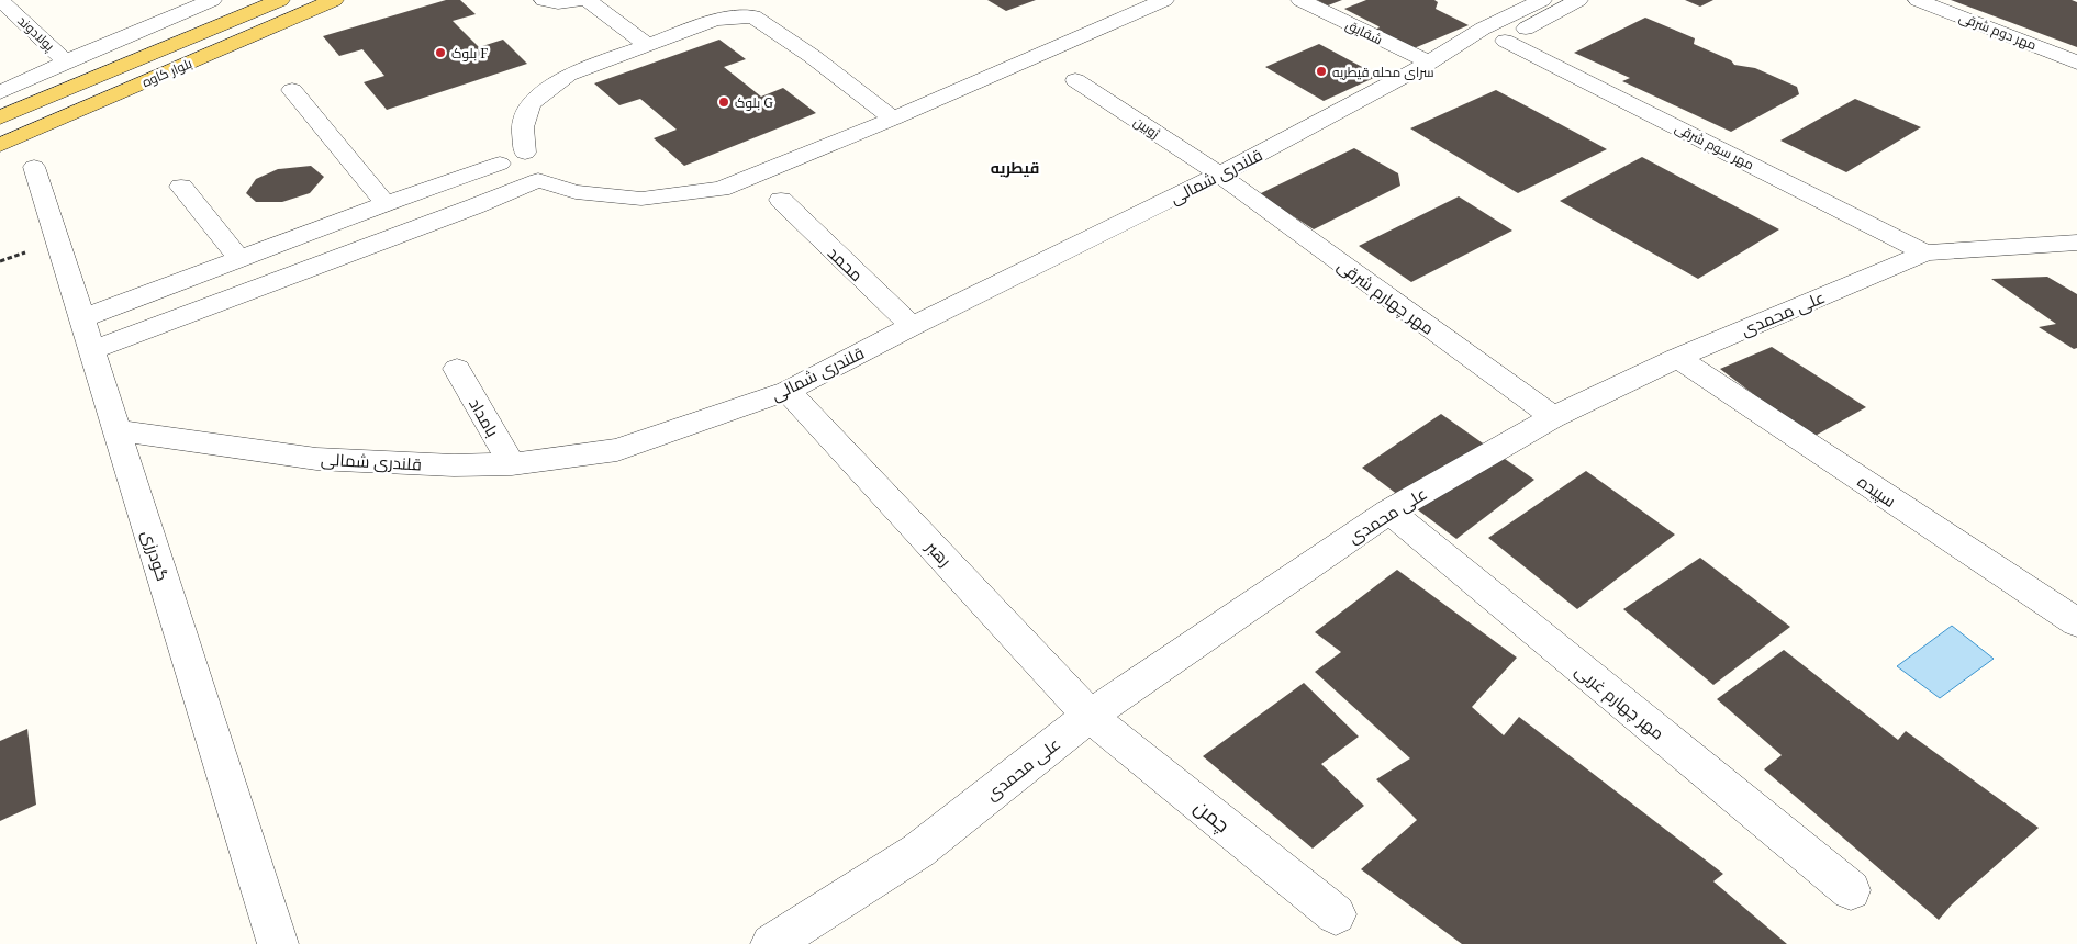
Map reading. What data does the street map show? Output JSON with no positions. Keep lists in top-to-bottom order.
{
  "streets": {
    "main road": ["بلوار کاوه"],
    "street": [
      "مهر دوم شرقی",
      "شقایق",
      "پولادوند",
      "ژوبین",
      "مهر سوم شرقی",
      "قلندری شمالی",
      "محمد",
      "مهر چهارم شرقی",
      "علی محمدی",
      "بامداد",
      "سپیده",
      "رهبر",
      "گودرزی",
      "مهر چهارم غربی",
      "چمن"
    ]
  },
  "crossings": [
    ["شقایق", "قلندری شمالی"],
    ["ژوبین", "قلندری شمالی"],
    ["ژوبین", "مهر چهارم شرقی"],
    ["مهر سوم شرقی", "قلندری شمالی"],
    ["مهر سوم شرقی", "علی محمدی"],
    ["قلندری شمالی", "محمد"],
    ["قلندری شمالی", "مهر چهارم شرقی"],
    ["قلندری شمالی", "بامداد"],
    ["قلندری شمالی", "رهبر"],
    ["قلندری شمالی", "گودرزی"],
    ["مهر چهارم شرقی", "علی محمدی"],
    ["علی محمدی", "سپیده"],
    ["علی محمدی", "رهبر"],
    ["علی محمدی", "مهر چهارم غربی"],
    ["علی محمدی", "چمن"],
    ["رهبر", "چمن"]
  ],
  "districts": ["قیطریه"],
  "places": ["بلوک F", "سرای محله قیطریه", "بلوک G"]
}
